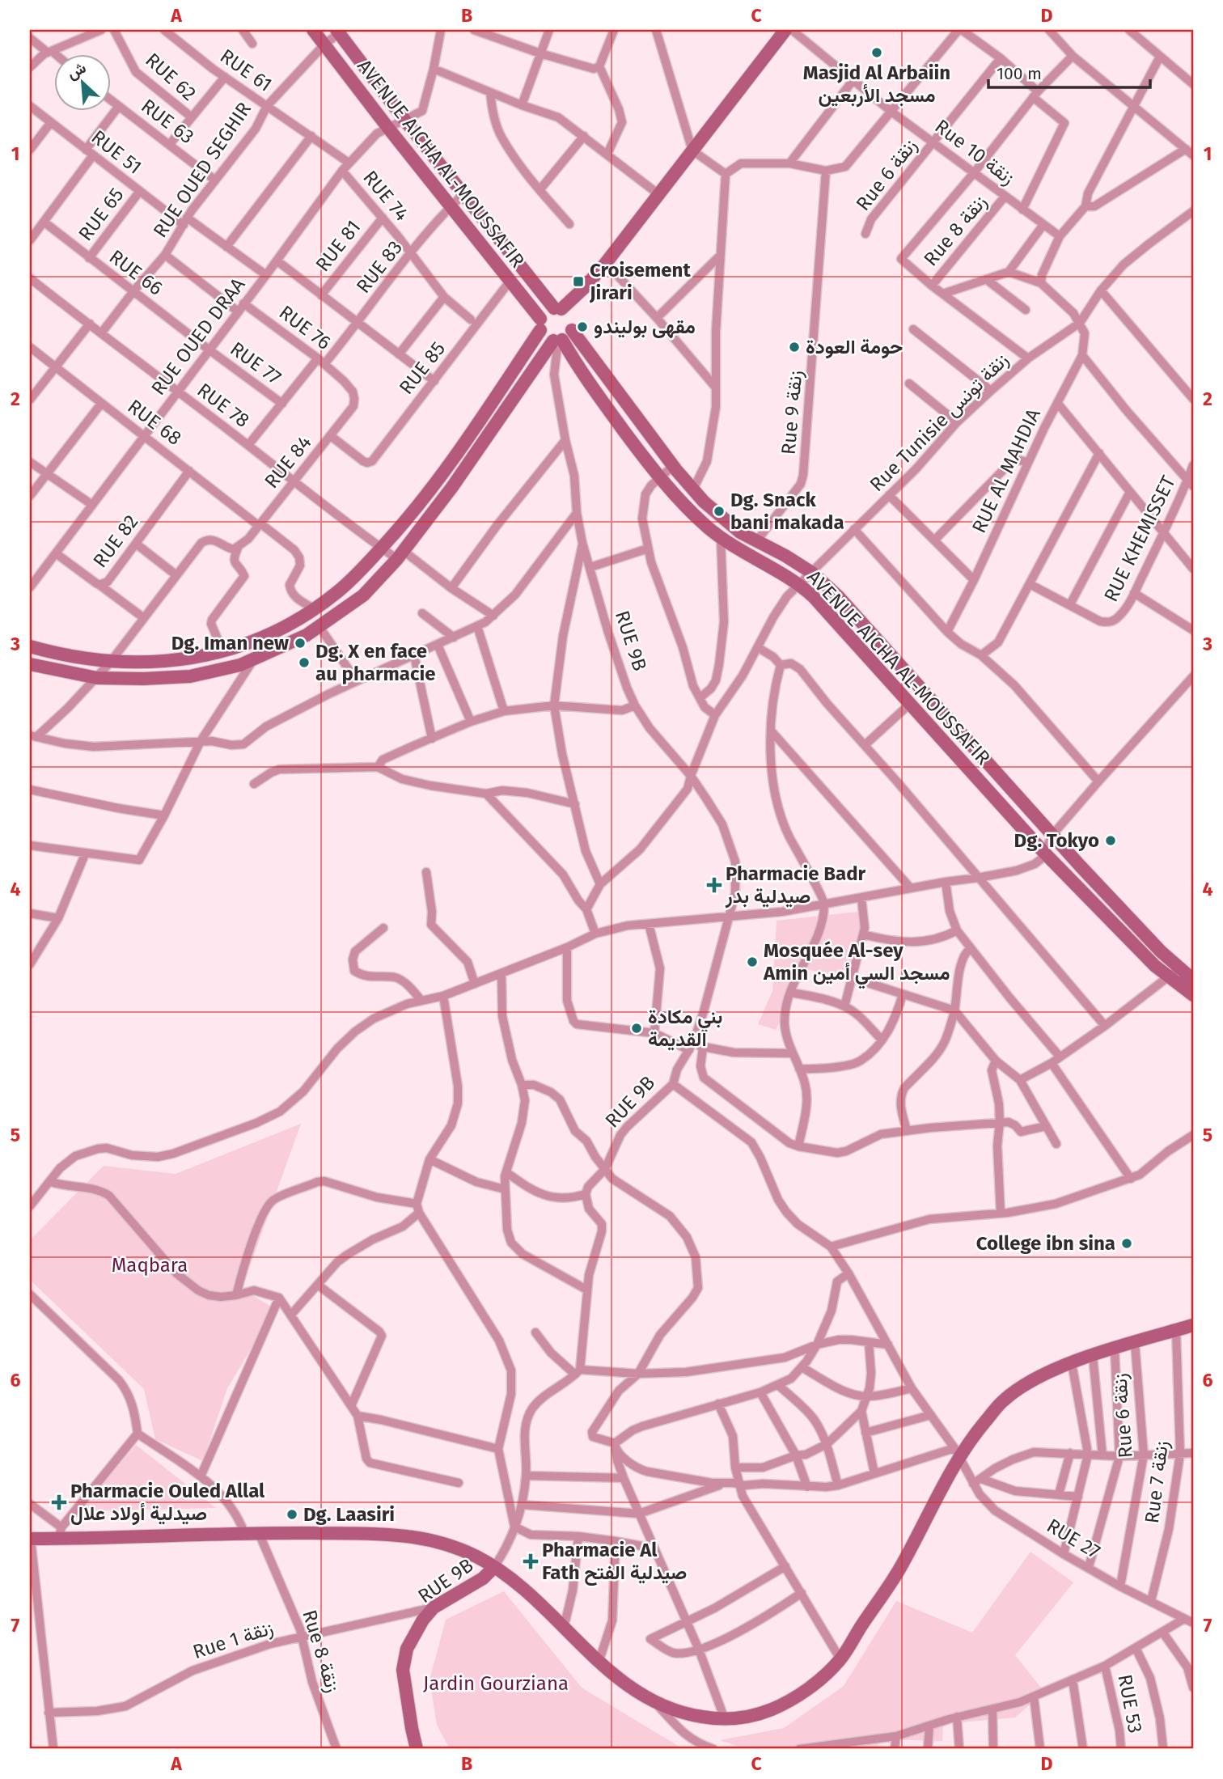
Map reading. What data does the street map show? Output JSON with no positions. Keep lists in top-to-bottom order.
{
  "streets": {
    "main road": ["AVENUE AICHA AL-MOUSSAFIR", "RUE 9B"],
    "street": [
      "RUE 61",
      "RUE 62",
      "RUE 63",
      "RUE 51",
      "Rue 10 زنقة",
      "RUE OUED SEGHIR",
      "Rue 6 زنقة",
      "RUE 74",
      "RUE 65",
      "Rue 8 زنقة",
      "RUE 81",
      "RUE 83",
      "RUE 66",
      "RUE 76",
      "RUE OUED DRAA",
      "RUE 77",
      "RUE 85",
      "RUE 78",
      "Rue 9 زنقة",
      "RUE 68",
      "Rue Tunisie زنقة تونس",
      "RUE 84",
      "RUE AL MAHDIA",
      "RUE KHEMISSET",
      "RUE 82",
      "Rue 7 زنقة",
      "RUE 27",
      "Rue 1 زنقة",
      "RUE 53"
    ]
  },
  "crossings": [
    ["RUE 61", "RUE OUED SEGHIR"],
    ["RUE 61", "RUE OUED DRAA"],
    ["RUE 63", "RUE OUED SEGHIR"],
    ["RUE 51", "RUE OUED SEGHIR"],
    ["RUE 51", "RUE 65"],
    ["RUE 51", "RUE OUED DRAA"],
    ["Rue 10 زنقة", "Rue 6 زنقة"],
    ["Rue 10 زنقة", "Rue 8 زنقة"],
    ["AVENUE AICHA AL-MOUSSAFIR", "RUE OUED SEGHIR"],
    ["AVENUE AICHA AL-MOUSSAFIR", "RUE 83"],
    ["AVENUE AICHA AL-MOUSSAFIR", "RUE OUED DRAA"],
    ["AVENUE AICHA AL-MOUSSAFIR", "RUE 85"],
    ["AVENUE AICHA AL-MOUSSAFIR", "Rue 9 زنقة"],
    ["AVENUE AICHA AL-MOUSSAFIR", "Rue Tunisie زنقة تونس"],
    ["AVENUE AICHA AL-MOUSSAFIR", "RUE 9B"],
    ["RUE OUED SEGHIR", "RUE 66"],
    ["RUE OUED SEGHIR", "RUE 78"],
    ["Rue 6 زنقة", "RUE 27"],
    ["RUE 74", "RUE 81"],
    ["RUE 74", "RUE 83"],
    ["RUE 74", "RUE OUED DRAA"],
    ["RUE 65", "RUE 66"],
    ["Rue 8 زنقة", "Rue 1 زنقة"],
    ["RUE 83", "RUE 76"],
    ["RUE 83", "RUE 77"],
    ["RUE 83", "RUE 78"],
    ["RUE 66", "RUE OUED DRAA"],
    ["RUE 66", "RUE 77"],
    ["RUE 76", "RUE OUED DRAA"],
    ["RUE 76", "RUE 84"],
    ["RUE OUED DRAA", "RUE 77"],
    ["RUE OUED DRAA", "RUE 78"],
    ["RUE OUED DRAA", "RUE 68"],
    ["RUE OUED DRAA", "RUE 82"],
    ["RUE 85", "RUE 84"],
    ["RUE 78", "RUE 84"],
    ["RUE 68", "RUE 84"],
    ["RUE 68", "RUE 82"],
    ["Rue Tunisie زنقة تونس", "RUE AL MAHDIA"],
    ["Rue Tunisie زنقة تونس", "RUE 9B"],
    ["RUE 9B", "Rue 1 زنقة"],
    ["Rue 7 زنقة", "RUE 27"]
  ],
  "parks": ["Maqbara", "Jardin Gourziana"],
  "places": {
    "other": [
      "Masjid Al Arbaiin مسجد الأربعين",
      "مقهى بوليندو",
      "حومة العودة",
      "Dg. Snack bani makada",
      "Dg. Iman new",
      "Dg. X en face au pharmacie",
      "Dg. Tokyo",
      "Mosquée Al-sey Amin مسجد السي أمين",
      "بني مكادة القديمة",
      "College ibn sina",
      "Dg. Laasiri"
    ],
    "transit": ["Croisement Jirari"],
    "health": ["Pharmacie Badr صيدلية بدر", "Pharmacie Ouled Allal صيدلية أولاد علال", "Pharmacie Al Fath صيدلية الفتح"]
  },
  "scale_bar": "100 m",
  "north": "top left",
  "grid": {
    "columns": [
      "A",
      "B",
      "C",
      "D"
    ],
    "rows": [
      "1",
      "2",
      "3",
      "4",
      "5",
      "6",
      "7"
    ]
  }
}
